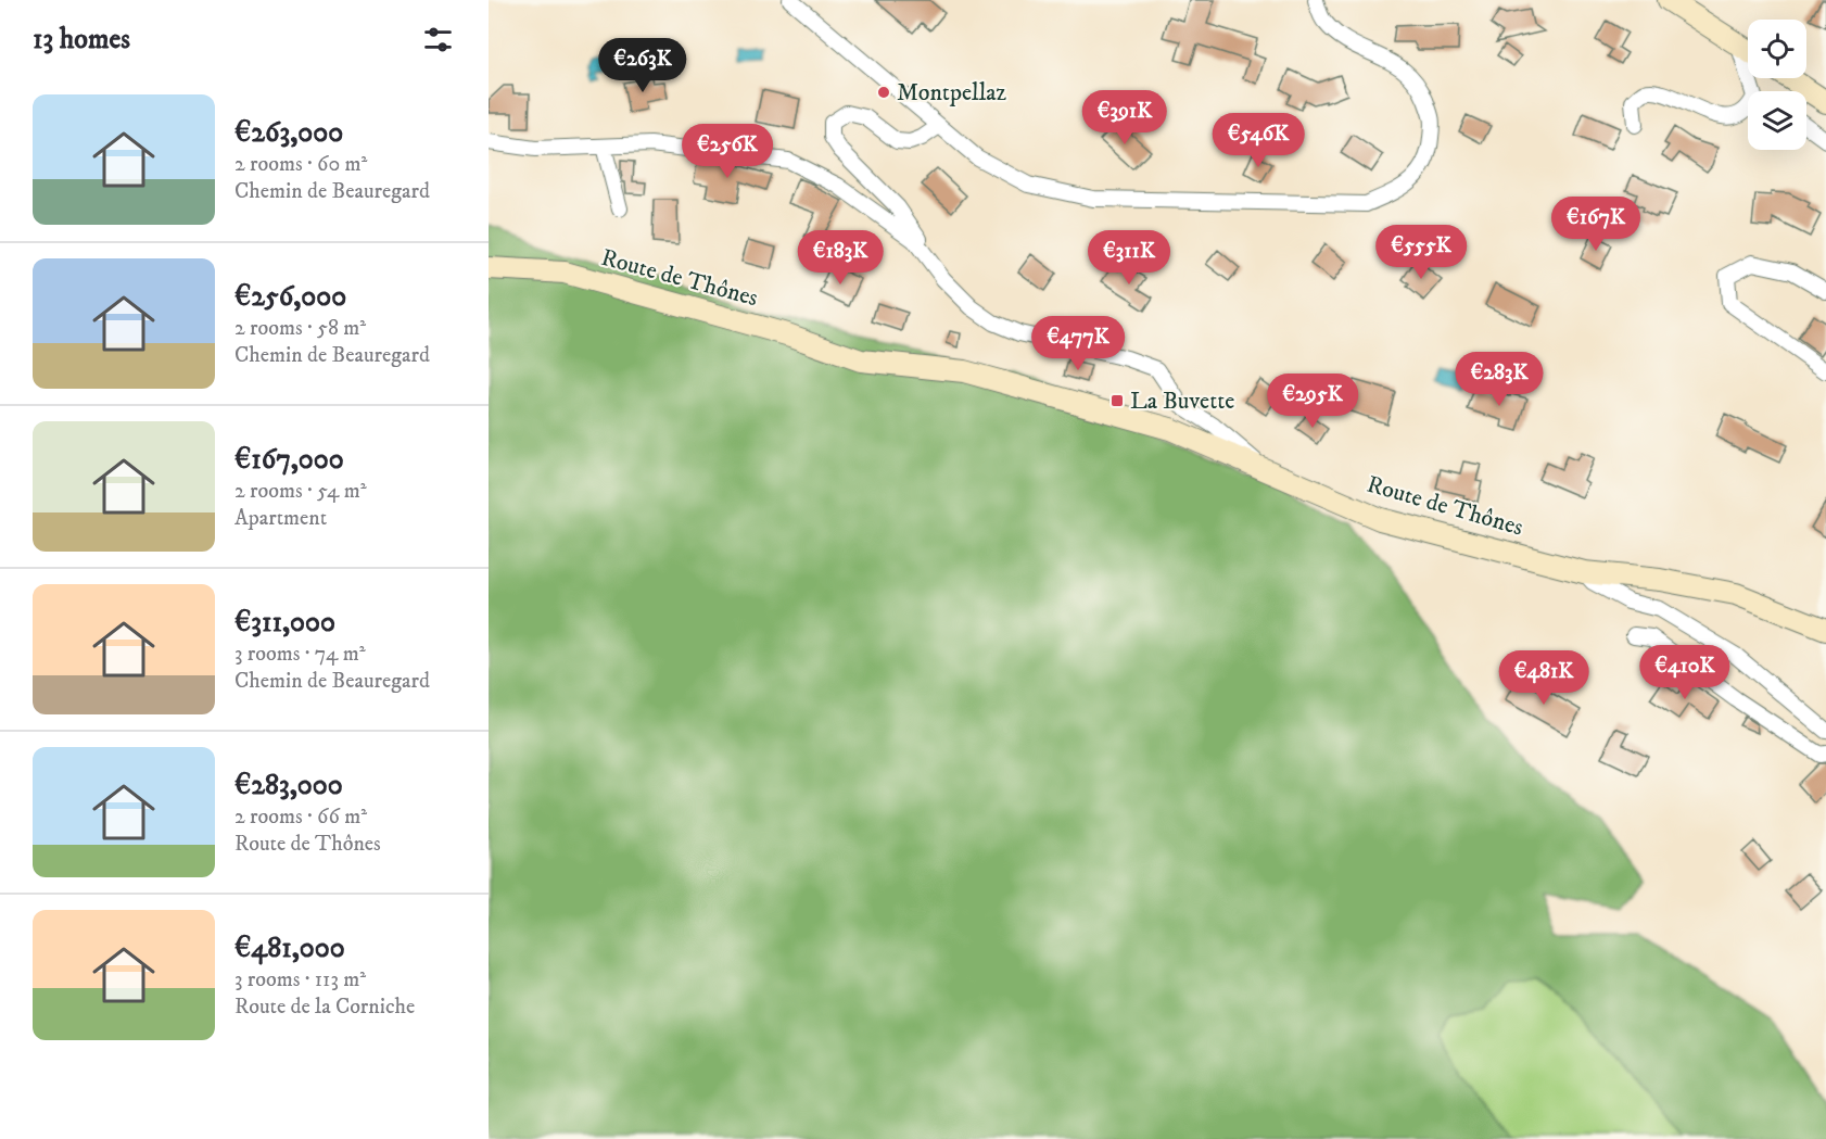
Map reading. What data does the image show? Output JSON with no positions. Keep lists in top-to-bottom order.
{
  "streets": {
    "main road": ["Route de Thônes"]
  },
  "places": {
    "other": ["Montpellaz"],
    "transit": ["La Buvette"]
  },
  "page": {
    "heading": "13 homes",
    "price": [
      "€263K",
      "€391K",
      "€546K",
      "€256K",
      "€167K",
      "€555K",
      "€183K",
      "€311K",
      "€477K",
      "€283K",
      "€295K",
      "€410K",
      "€481K"
    ],
    "list": [
      {
        "name": "€263,000",
        "note": "2 rooms · 60 m² · Chemin de Beauregard"
      },
      {
        "name": "€256,000",
        "note": "2 rooms · 58 m² · Chemin de Beauregard"
      },
      {
        "name": "€167,000",
        "note": "2 rooms · 54 m² · Apartment"
      },
      {
        "name": "€311,000",
        "note": "3 rooms · 74 m² · Chemin de Beauregard"
      },
      {
        "name": "€283,000",
        "note": "2 rooms · 66 m² · Route de Thônes"
      },
      {
        "name": "€481,000",
        "note": "3 rooms · 113 m² · Route de la Corniche"
      }
    ]
  }
}
